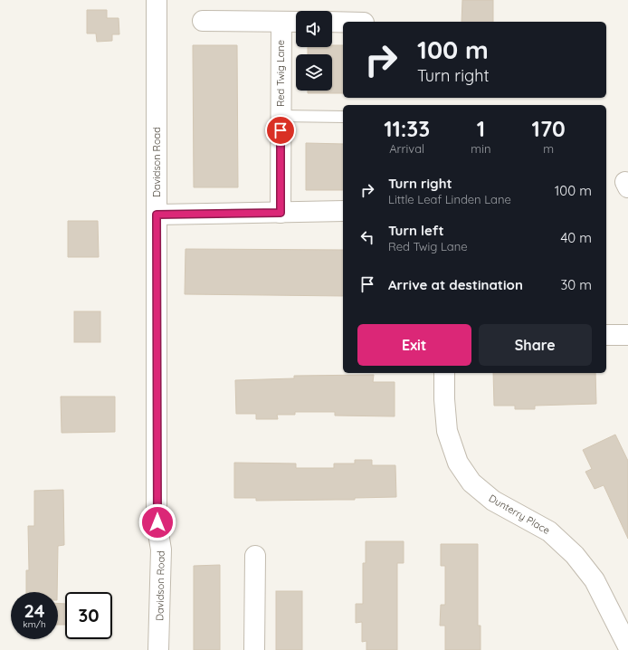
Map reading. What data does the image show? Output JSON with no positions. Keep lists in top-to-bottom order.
{
  "streets": {
    "street": ["Red Twig Lane", "Davidson Road", "Dunterry Place"]
  },
  "page": {
    "turn": ["100 m", "Turn right"],
    "eta": [
      "11:33",
      "Arrival",
      "1",
      "min",
      "170",
      "m"
    ],
    "list": [
      {
        "name": "Turn right",
        "note": "Little Leaf Linden Lane",
        "value": "100 m"
      },
      {
        "name": "Turn left",
        "note": "Red Twig Lane",
        "value": "40 m"
      },
      {
        "name": "Arrive at destination",
        "value": "30 m"
      }
    ],
    "buttons": ["Exit", "Share"],
    "speed": "24 km/h",
    "limit": "30"
  }
}
